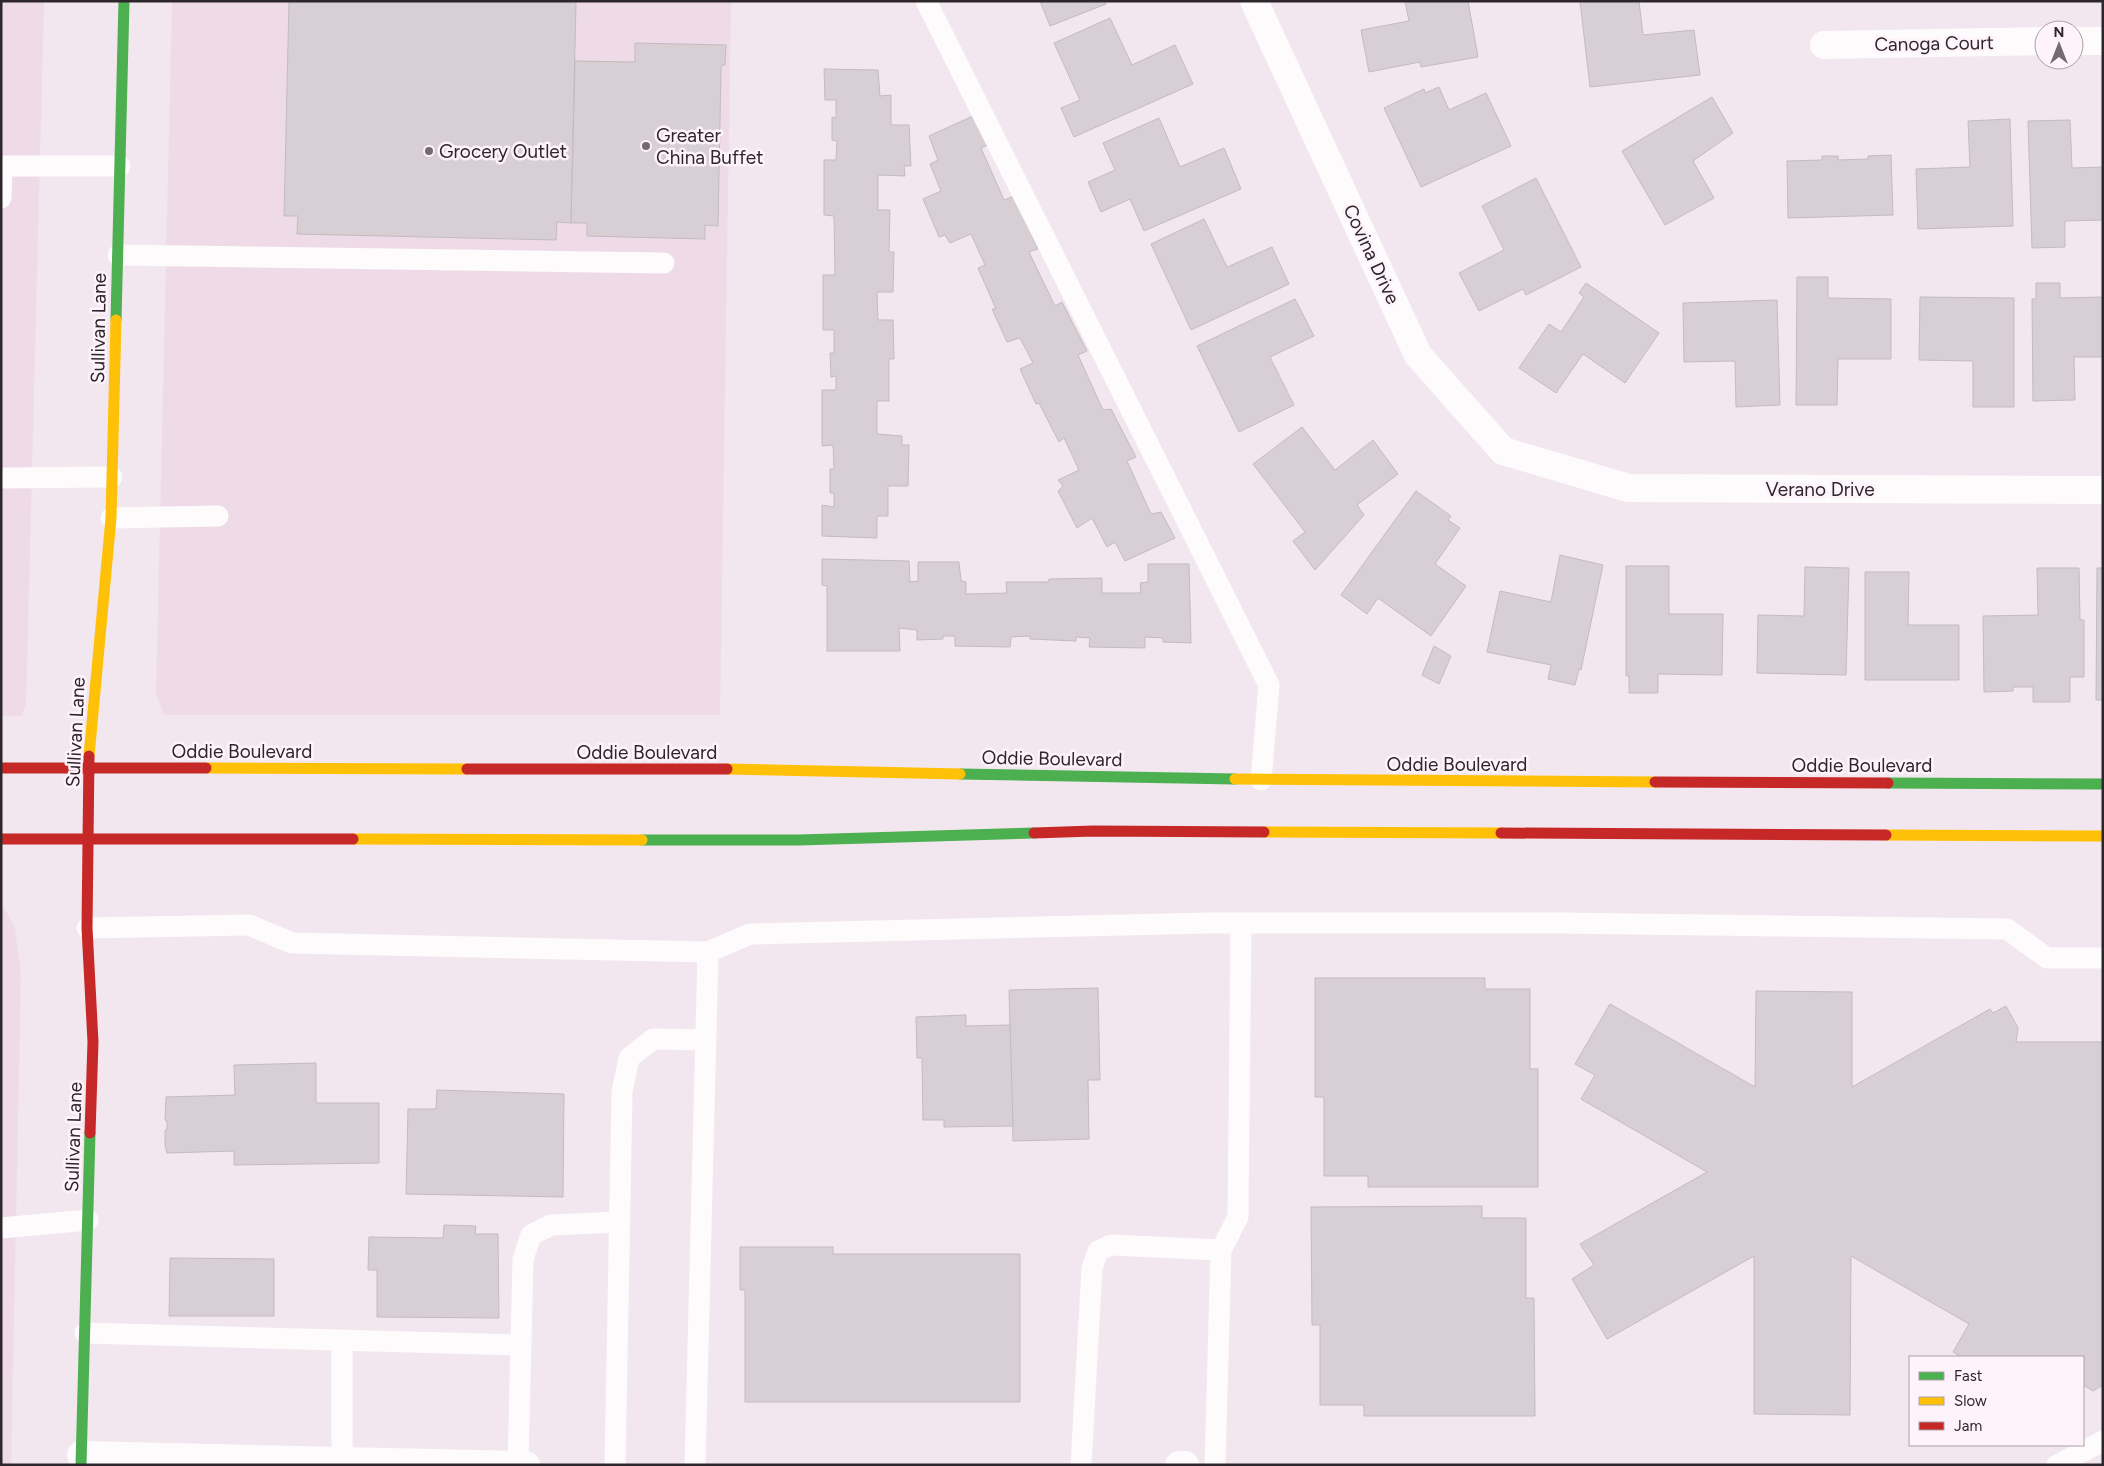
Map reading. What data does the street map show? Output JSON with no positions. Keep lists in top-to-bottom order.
{
  "streets": {
    "main road": ["Sullivan Lane", "Oddie Boulevard"],
    "street": ["Canoga Court", "Covina Drive", "Verano Drive"]
  },
  "crossings": [
    ["Covina Drive", "Verano Drive"],
    ["Sullivan Lane", "Oddie Boulevard"]
  ],
  "places": ["Greater China Buffet", "Grocery Outlet"],
  "legend": ["Fast", "Slow", "Jam"],
  "north": "top"
}
